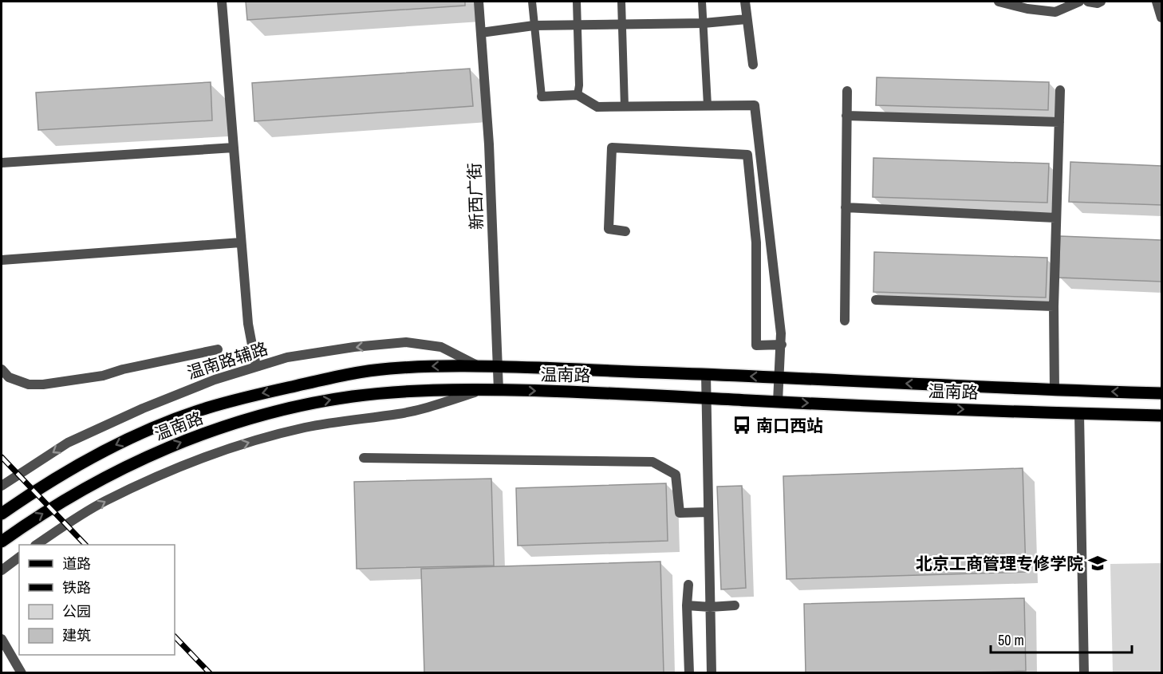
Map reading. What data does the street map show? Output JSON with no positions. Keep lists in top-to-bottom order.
{
  "streets": {
    "main road": ["温南路"],
    "street": ["新西广街", "温南路辅路"]
  },
  "crossings": [
    ["新西广街", "温南路"],
    ["温南路辅路", "温南路"]
  ],
  "places": {
    "bus stop": ["南口西站"],
    "school or university": ["北京工商管理专修学院"]
  },
  "legend": [
    "道路",
    "铁路",
    "公园",
    "建筑"
  ],
  "scale_bar": "50 m"
}
